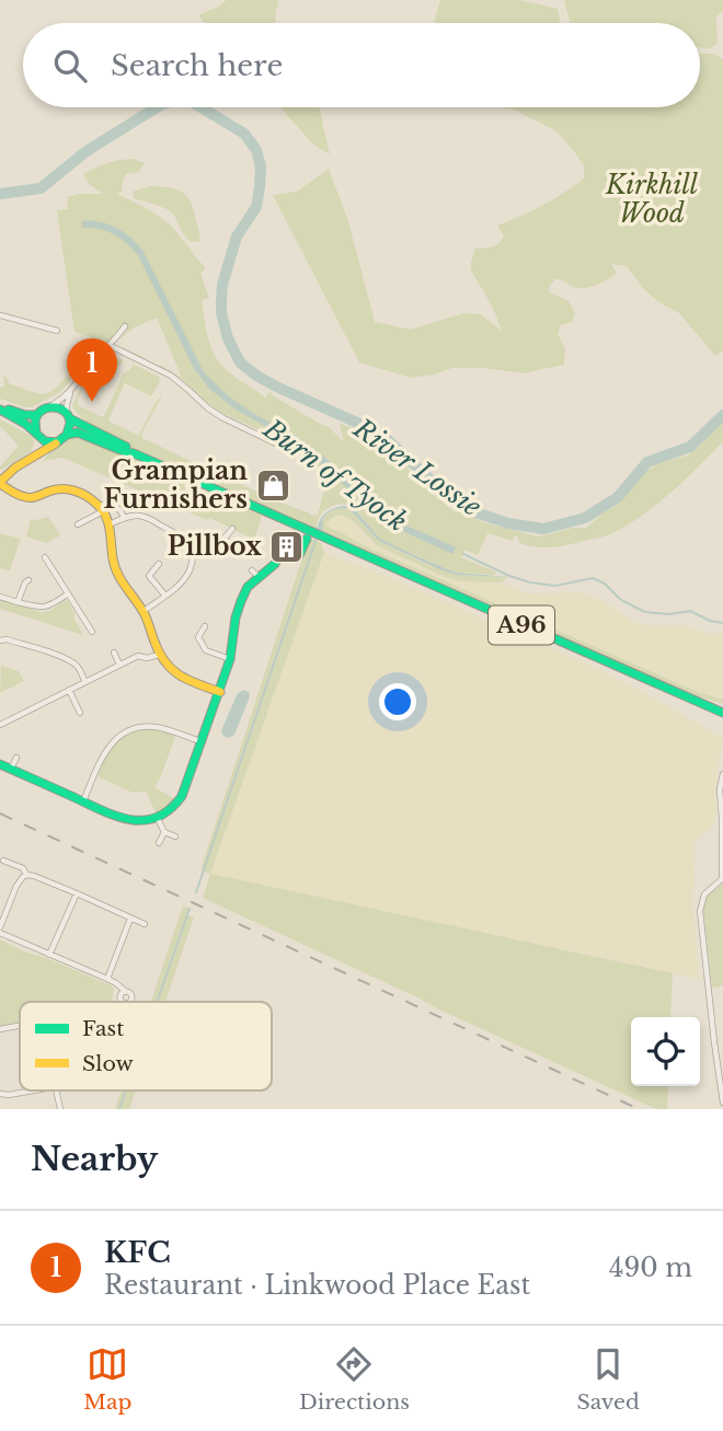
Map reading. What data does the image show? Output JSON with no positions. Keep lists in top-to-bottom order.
{
  "streets": {
    "main road": ["A96"]
  },
  "water": ["River Lossie", "Burn of Tyock"],
  "parks": ["Kirkhill Wood"],
  "places": {
    "shop": ["Grampian Furnishers"],
    "building": ["Pillbox"]
  },
  "legend": ["Fast", "Slow"],
  "page": {
    "search": "Search here",
    "pins": "1",
    "heading": "Nearby",
    "list": [
      {
        "mark": "1",
        "name": "KFC",
        "note": "Restaurant · Linkwood Place East",
        "value": "490 m"
      }
    ],
    "nav": ["Map", "Directions", "Saved"]
  }
}
